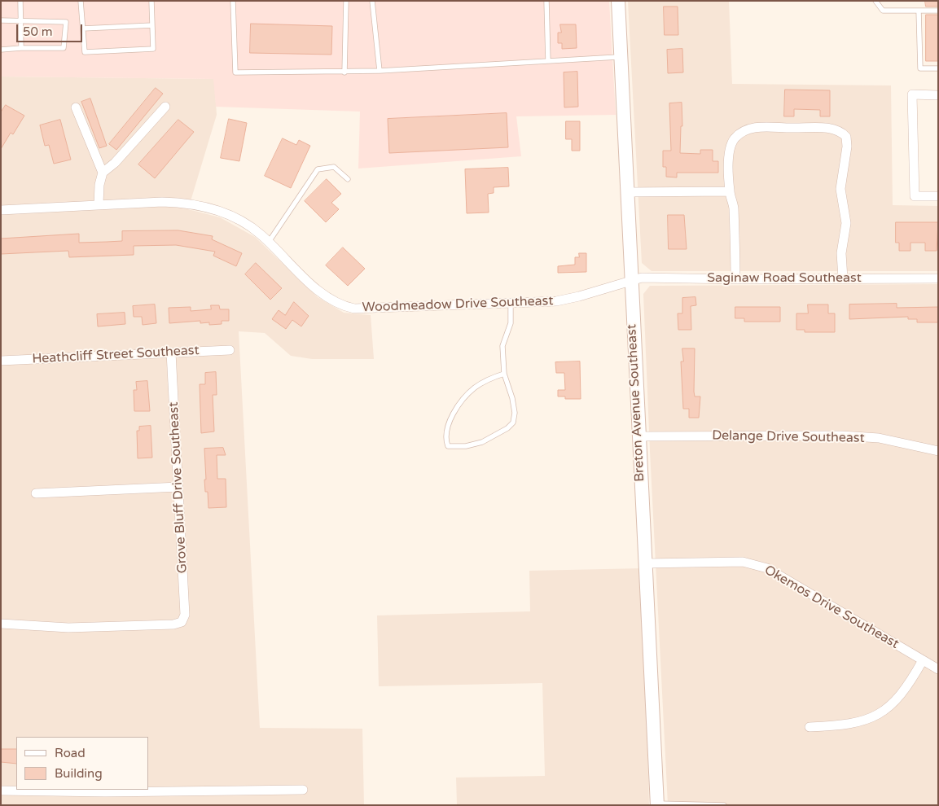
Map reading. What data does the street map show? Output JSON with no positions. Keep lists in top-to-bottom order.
{
  "streets": {
    "main road": ["Breton Avenue Southeast"],
    "street": [
      "Saginaw Road Southeast",
      "Woodmeadow Drive Southeast",
      "Heathcliff Street Southeast",
      "Delange Drive Southeast",
      "Grove Bluff Drive Southeast",
      "Okemos Drive Southeast"
    ]
  },
  "crossings": [
    ["Saginaw Road Southeast", "Woodmeadow Drive Southeast"],
    ["Saginaw Road Southeast", "Breton Avenue Southeast"],
    ["Woodmeadow Drive Southeast", "Breton Avenue Southeast"],
    ["Heathcliff Street Southeast", "Grove Bluff Drive Southeast"],
    ["Breton Avenue Southeast", "Delange Drive Southeast"],
    ["Breton Avenue Southeast", "Okemos Drive Southeast"]
  ],
  "legend": ["Road", "Building"],
  "scale_bar": "50 m"
}
